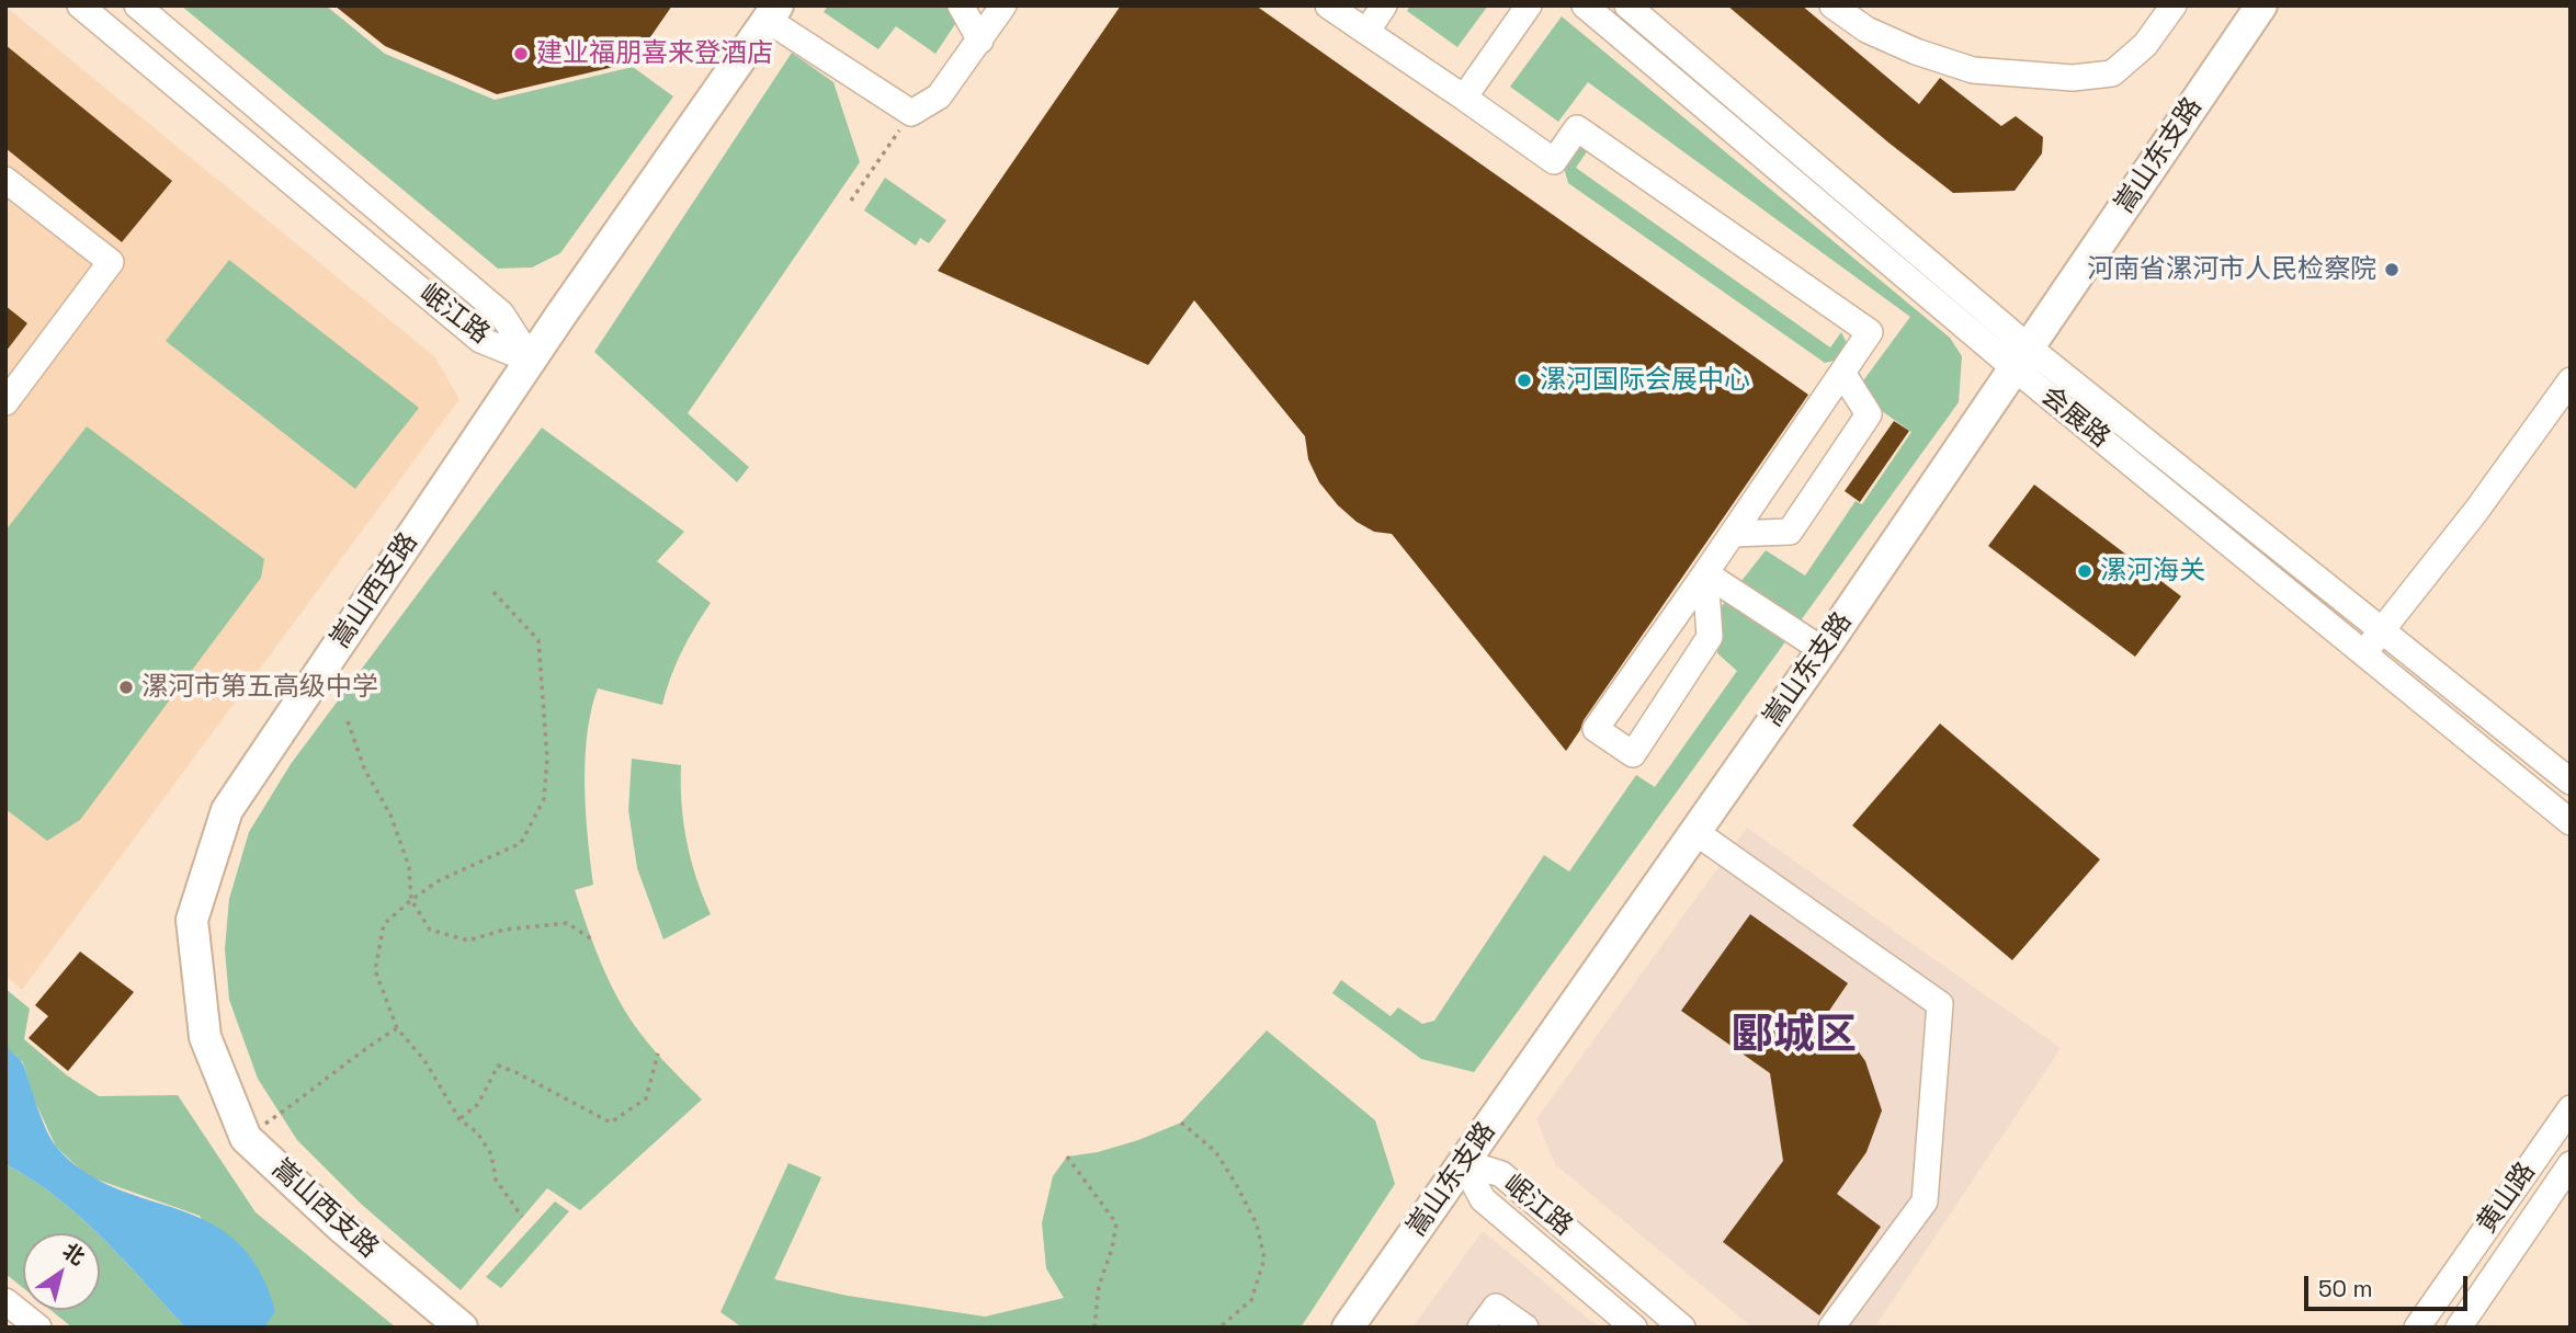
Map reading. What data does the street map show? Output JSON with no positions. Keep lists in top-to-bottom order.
{
  "streets": {
    "main road": ["嵩山东支路", "嵩山西支路"],
    "street": ["岷江路", "会展路", "黄山路"]
  },
  "crossings": [
    ["嵩山东支路", "岷江路"],
    ["嵩山东支路", "会展路"],
    ["岷江路", "嵩山西支路"]
  ],
  "districts": ["郾城区"],
  "places": [
    "建业福朋喜来登酒店",
    "河南省漯河市人民检察院",
    "漯河国际会展中心",
    "漯河海关",
    "漯河市第五高级中学"
  ],
  "scale_bar": "50 m",
  "north": "top right"
}
